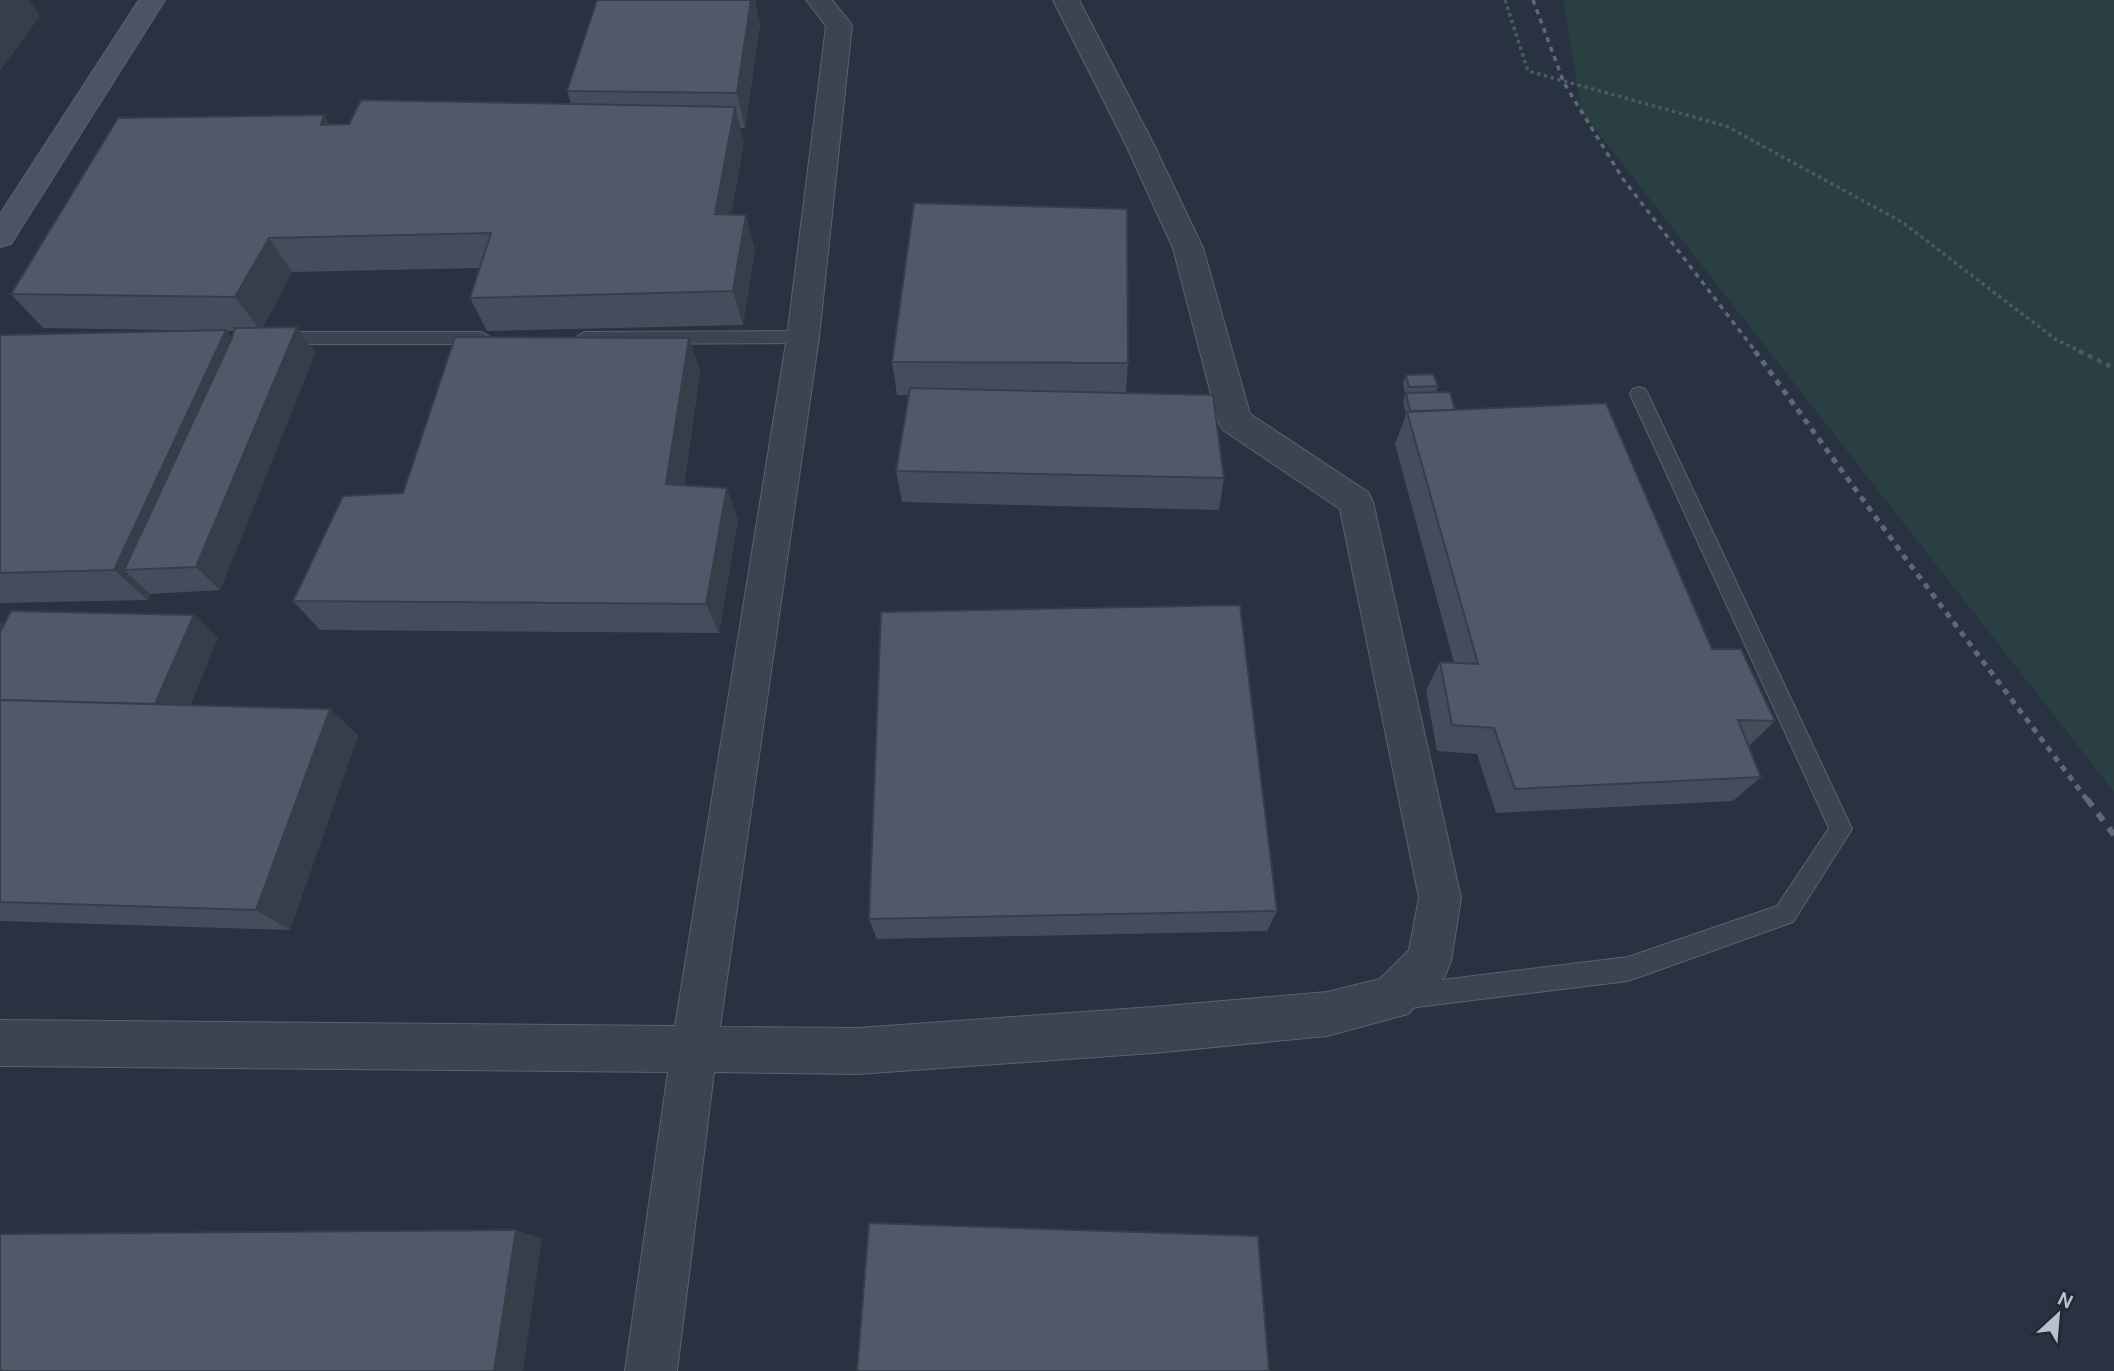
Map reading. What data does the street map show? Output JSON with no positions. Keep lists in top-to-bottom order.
{
  "north": "top right"
}
